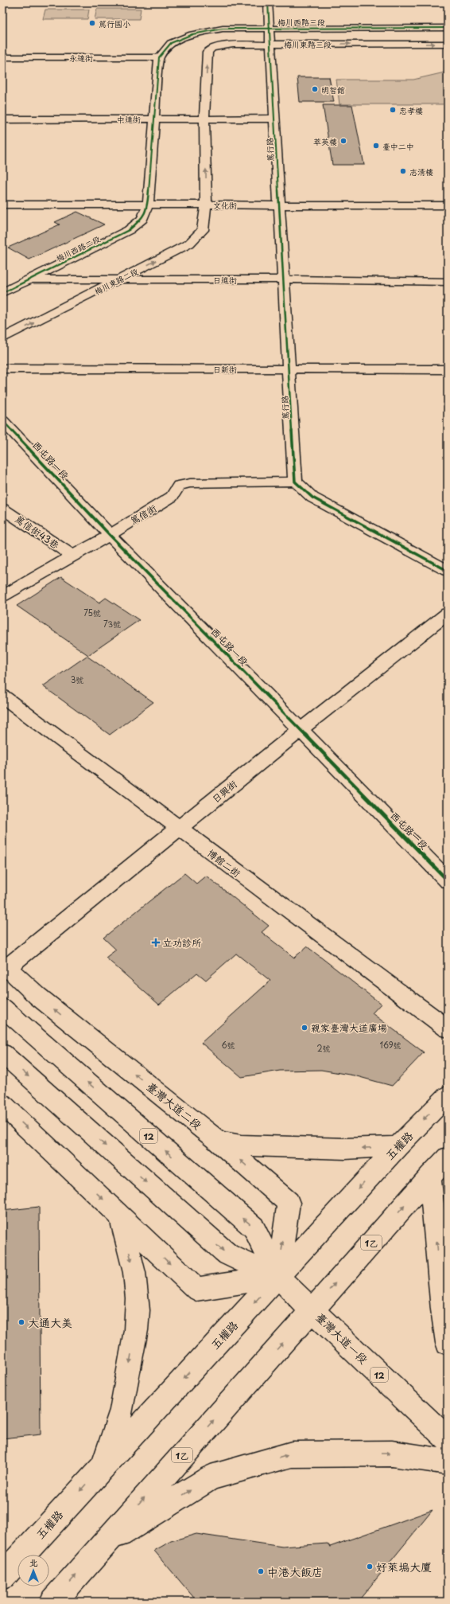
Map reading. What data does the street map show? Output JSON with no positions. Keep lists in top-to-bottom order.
{
  "streets": {
    "street": [
      "梅川西路三段",
      "梅川東路三段",
      "永達街",
      "中達街",
      "篤行路",
      "文化街",
      "梅川西路二段",
      "日進街",
      "梅川東路二段",
      "日新街",
      "西屯路一段",
      "篤信街",
      "篤信街43巷",
      "日興街",
      "博館二街",
      "臺灣大道二段",
      "12",
      "五權路",
      "1乙",
      "臺灣大道一段"
    ]
  },
  "crossings": [
    ["梅川西路三段", "永達街"],
    ["梅川西路三段", "篤行路"],
    ["梅川東路三段", "中達街"],
    ["梅川東路三段", "篤行路"],
    ["梅川東路三段", "文化街"],
    ["梅川東路三段", "梅川東路二段"],
    ["中達街", "篤行路"],
    ["篤行路", "文化街"],
    ["篤行路", "日進街"],
    ["篤行路", "日新街"],
    ["篤行路", "篤信街"],
    ["文化街", "梅川西路二段"],
    ["文化街", "梅川東路二段"],
    ["梅川西路二段", "日進街"],
    ["日進街", "梅川東路二段"],
    ["西屯路一段", "篤信街"],
    ["西屯路一段", "日興街"],
    ["篤信街", "篤信街43巷"],
    ["日興街", "博館二街"],
    ["日興街", "臺灣大道二段"],
    ["臺灣大道二段", "12"],
    ["臺灣大道二段", "五權路"],
    ["臺灣大道二段", "臺灣大道一段"],
    ["12", "五權路"],
    ["12", "臺灣大道一段"],
    ["五權路", "臺灣大道一段"],
    ["1乙", "臺灣大道一段"]
  ],
  "one_way": ["梅川東路二段"],
  "places": {
    "other": [
      "篤行國小",
      "明智館",
      "忠孝樓",
      "萃英樓",
      "臺中二中",
      "志清樓",
      "親家臺灣大道廣場",
      "大通大美",
      "好萊塢大廈",
      "中港大飯店"
    ],
    "health": ["立功診所"]
  },
  "house_numbers": [
    "75號",
    "73號",
    "3號",
    "6號",
    "169號",
    "2號"
  ],
  "north": "top"
}
